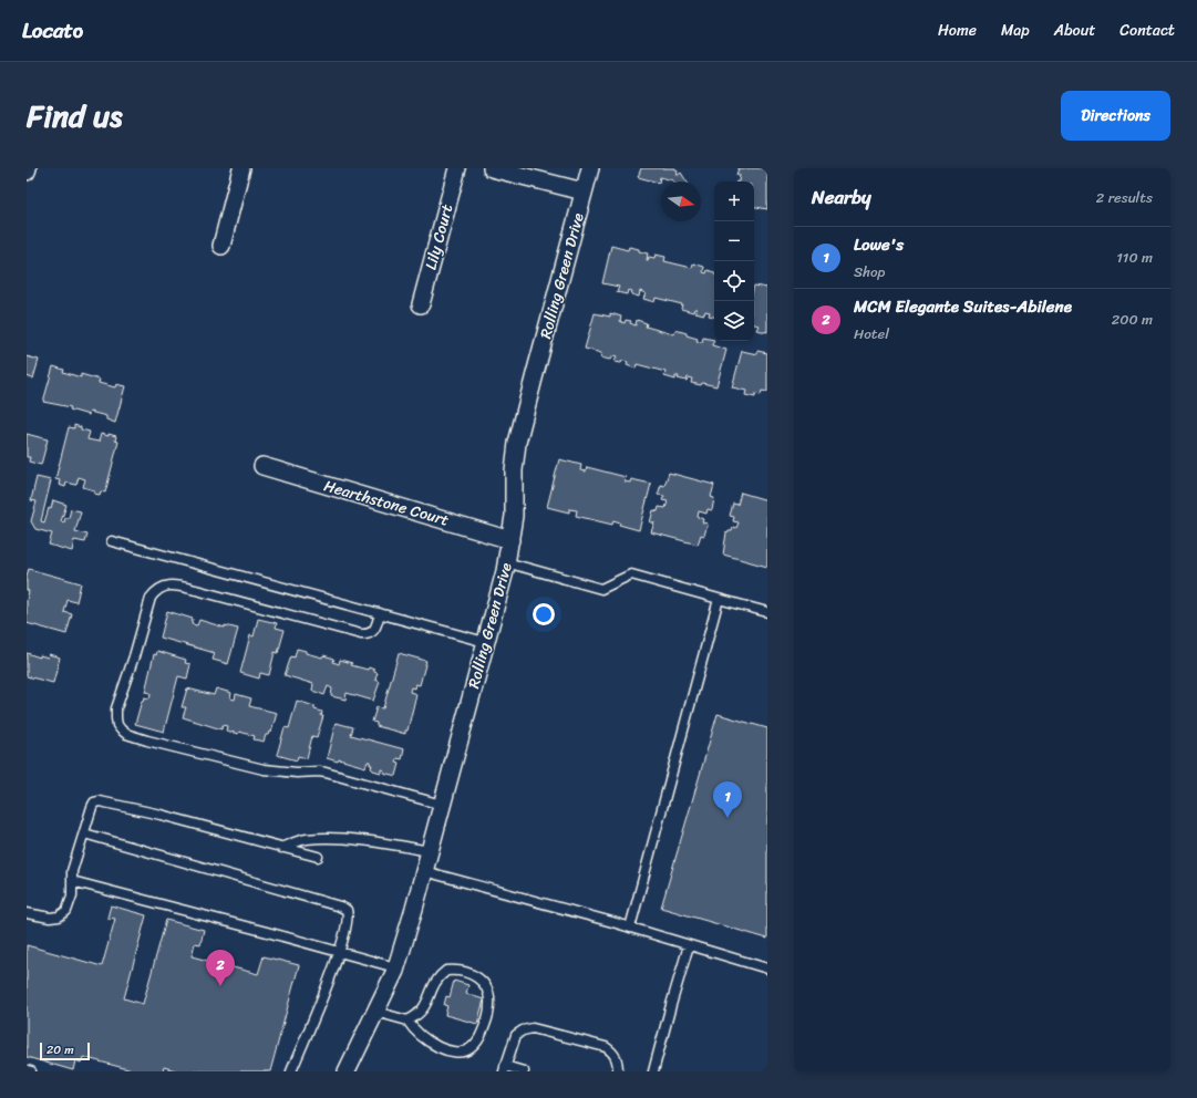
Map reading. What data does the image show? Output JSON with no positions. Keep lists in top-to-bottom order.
{
  "streets": {
    "street": ["Lily Court", "Rolling Green Drive", "Hearthstone Court"]
  },
  "crossings": [
    ["Rolling Green Drive", "Hearthstone Court"]
  ],
  "scale_bar": "20 m",
  "north": "right",
  "page": {
    "header": "Locato",
    "nav": [
      "Home",
      "Map",
      "About",
      "Contact"
    ],
    "title": "Find us",
    "buttons": "Directions",
    "heading": ["Nearby", "2 results"],
    "map_buttons": ["+", "−"],
    "list": [
      {
        "mark": "1",
        "name": "Lowe's",
        "note": "Shop",
        "value": "110 m"
      },
      {
        "mark": "2",
        "name": "MCM Elegante Suites-Abilene",
        "note": "Hotel",
        "value": "200 m"
      }
    ],
    "pins": ["1", "2"],
    "scale": "20 m"
  }
}
